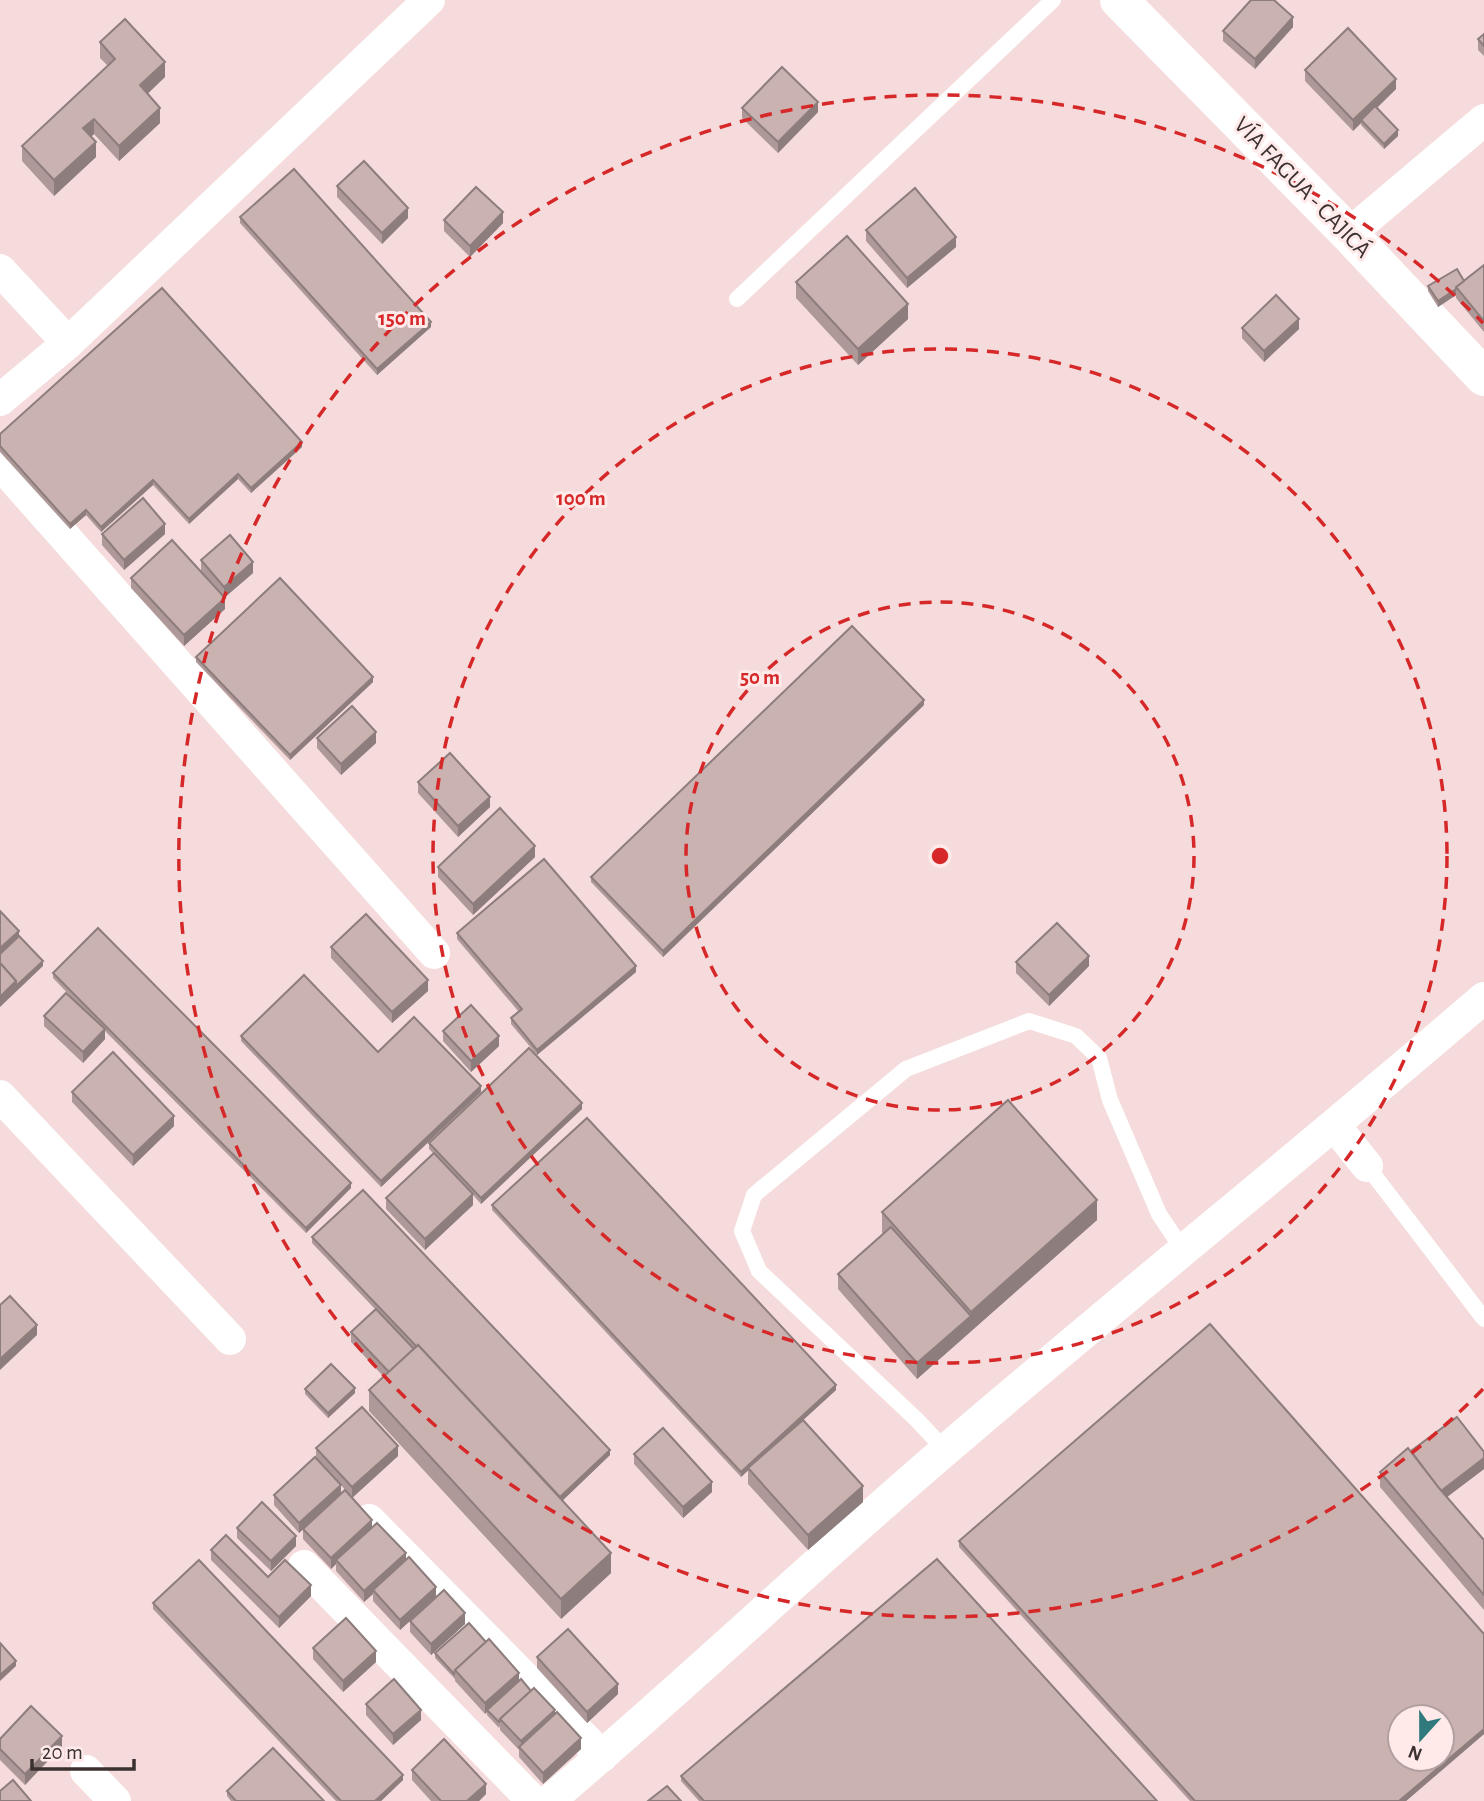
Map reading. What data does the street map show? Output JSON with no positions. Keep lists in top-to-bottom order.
{
  "streets": {
    "street": ["VÍA FAGUA - CAJICÁ"]
  },
  "scale_bar": "20 m",
  "north": "bottom",
  "rings": ["150 m", "100 m", "50 m"]
}
